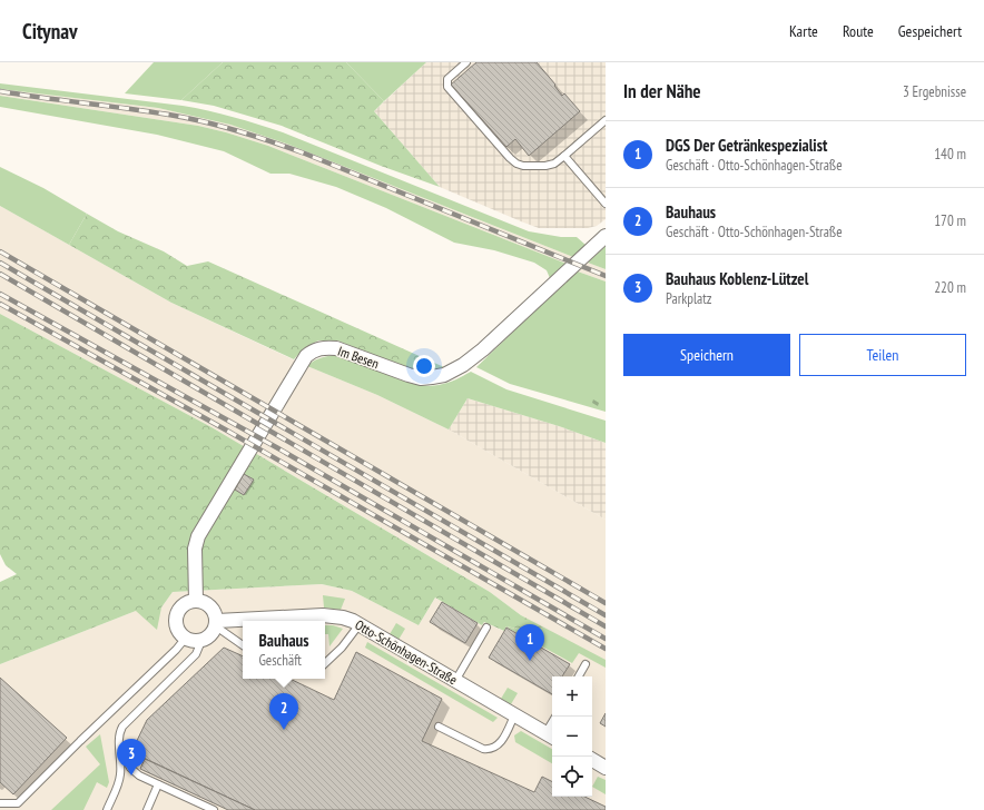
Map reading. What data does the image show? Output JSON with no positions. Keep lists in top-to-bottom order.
{
  "streets": {
    "street": ["Im Besen", "Otto-Schönhagen-Straße"]
  },
  "crossings": [
    ["Im Besen", "Otto-Schönhagen-Straße"]
  ],
  "page": {
    "header": "Citynav",
    "nav": ["Karte", "Route", "Gespeichert"],
    "heading": ["In der Nähe", "3 Ergebnisse"],
    "list": [
      {
        "mark": "1",
        "name": "DGS Der Getränkespezialist",
        "note": "Geschäft · Otto-Schönhagen-Straße",
        "value": "140 m"
      },
      {
        "mark": "2",
        "name": "Bauhaus",
        "note": "Geschäft · Otto-Schönhagen-Straße",
        "value": "170 m"
      },
      {
        "mark": "3",
        "name": "Bauhaus Koblenz-Lützel",
        "note": "Parkplatz",
        "value": "220 m"
      }
    ],
    "buttons": ["Speichern", "Teilen"],
    "popup": ["Bauhaus", "Geschäft"],
    "pins": ["1", "2", "3"],
    "map_buttons": ["+", "−"]
  }
}
